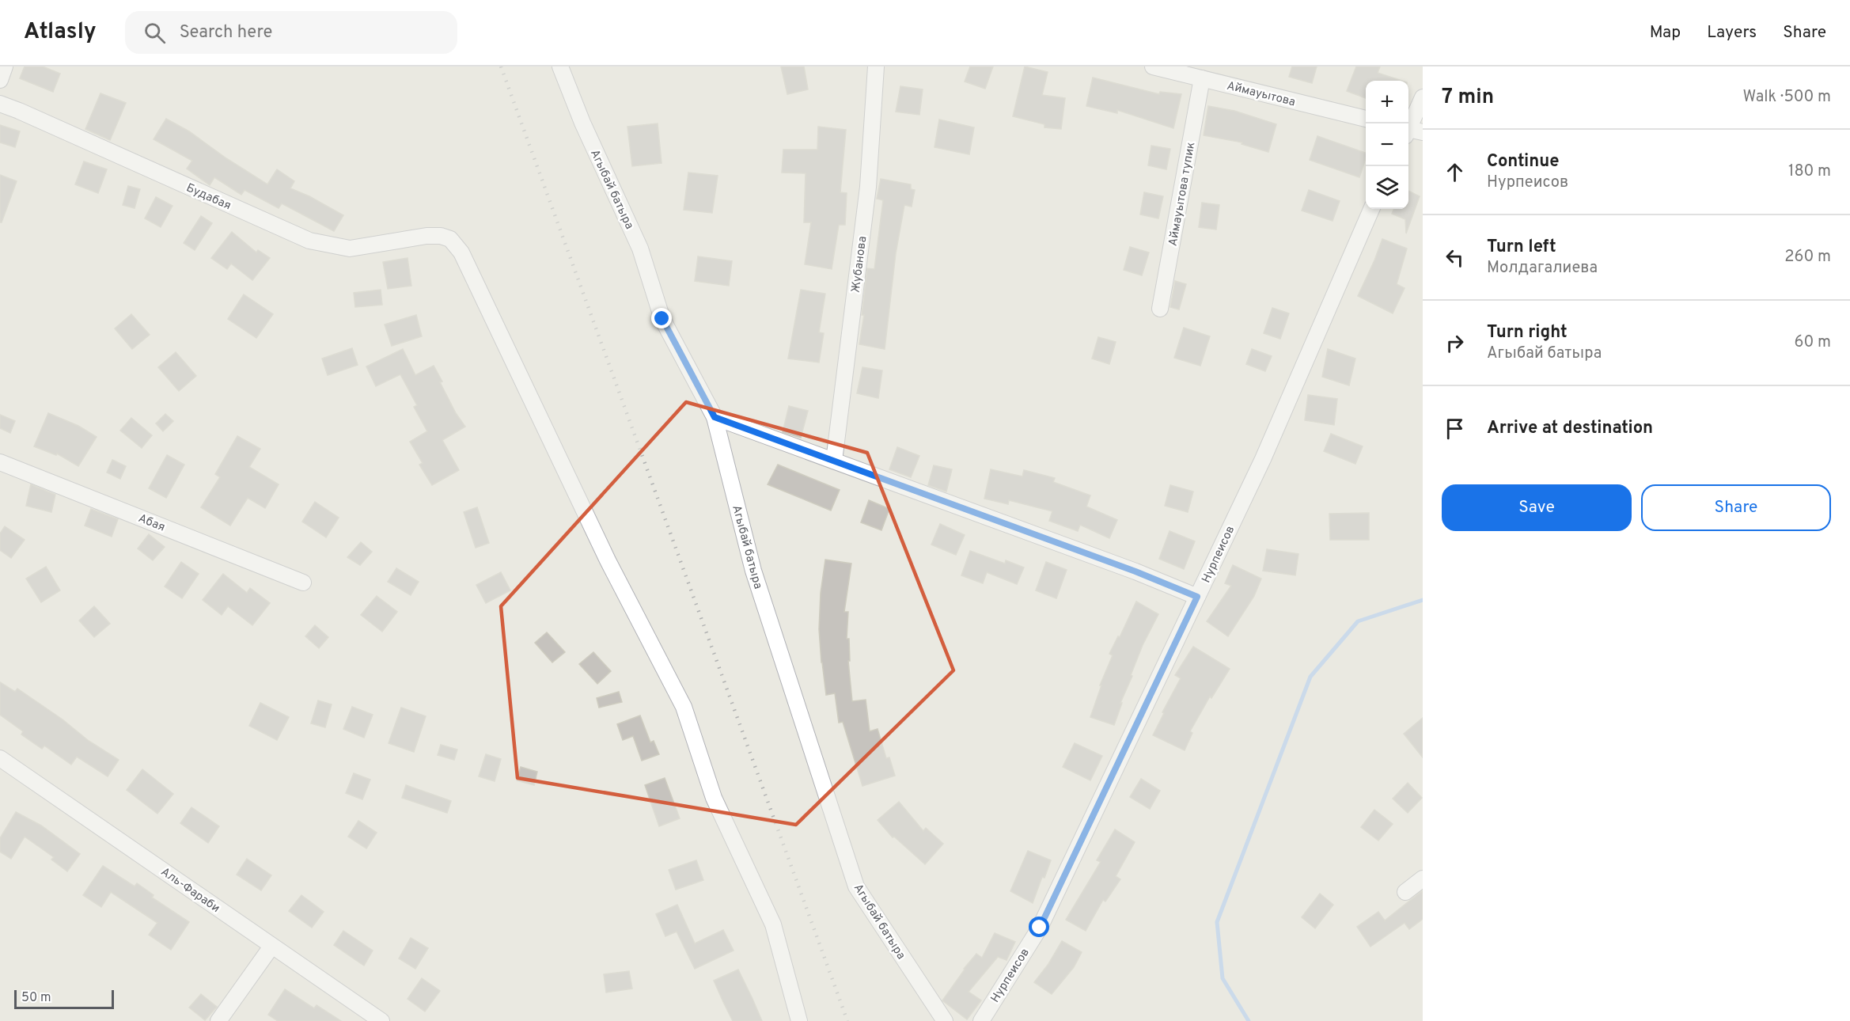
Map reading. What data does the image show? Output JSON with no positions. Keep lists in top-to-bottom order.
{
  "streets": {
    "street": [
      "Аймауытова",
      "Агыбай батыра",
      "Аймауытова тупик",
      "Будабая",
      "Жубанова",
      "Абая",
      "Нурпеисов",
      "Аль-Фараби"
    ]
  },
  "crossings": [
    ["Аймауытова", "Аймауытова тупик"]
  ],
  "scale_bar": "50 m",
  "page": {
    "header": "Atlasly",
    "search": "Search here",
    "nav": ["Map", "Layers", "Share"],
    "heading": ["7 min", "Walk · 500 m"],
    "map_buttons": ["+", "−"],
    "list": [
      ["Continue", "Нурпеисов", "180 m"],
      ["Turn left", "Молдагалиева", "260 m"],
      ["Turn right", "Агыбай батыра", "60 m"],
      "Arrive at destination"
    ],
    "buttons": ["Save", "Share"],
    "scale": "50 m"
  }
}
